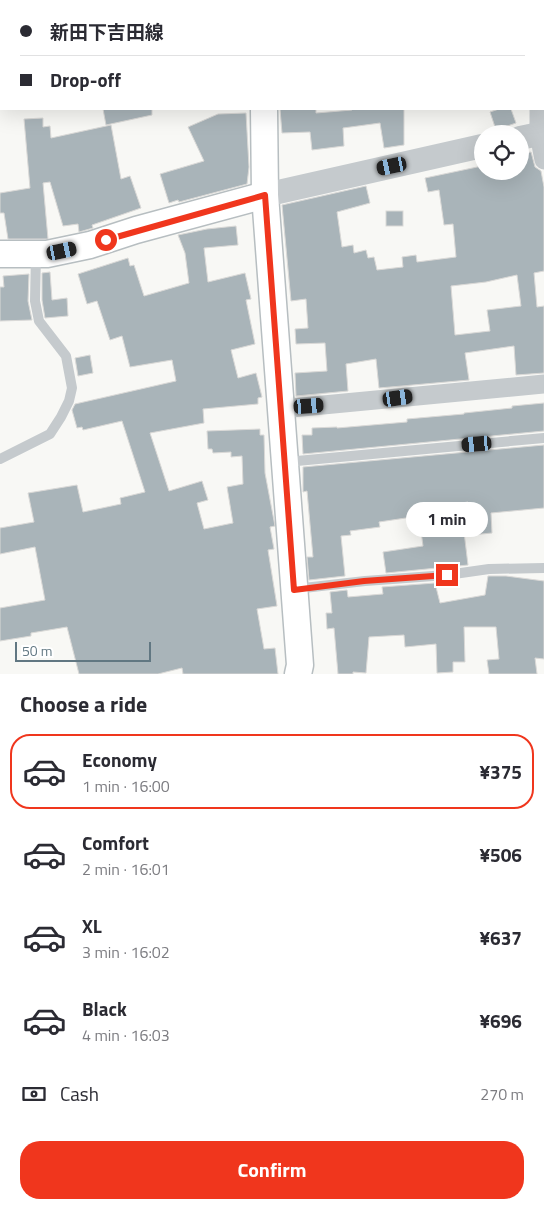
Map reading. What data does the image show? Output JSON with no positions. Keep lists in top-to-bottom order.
{
  "scale_bar": "50 m",
  "page": {
    "banner": ["新田下吉田線", "Drop-off"],
    "bubble": "1 min",
    "scale": "50 m",
    "heading": "Choose a ride",
    "list": [
      {
        "name": "Economy",
        "note": "1 min · 16:00",
        "value": "¥375"
      },
      {
        "name": "Comfort",
        "note": "2 min · 16:01",
        "value": "¥506"
      },
      {
        "name": "XL",
        "note": "3 min · 16:02",
        "value": "¥637"
      },
      {
        "name": "Black",
        "note": "4 min · 16:03",
        "value": "¥696"
      }
    ],
    "pay": ["Cash", "270 m"],
    "buttons": "Confirm"
  }
}
